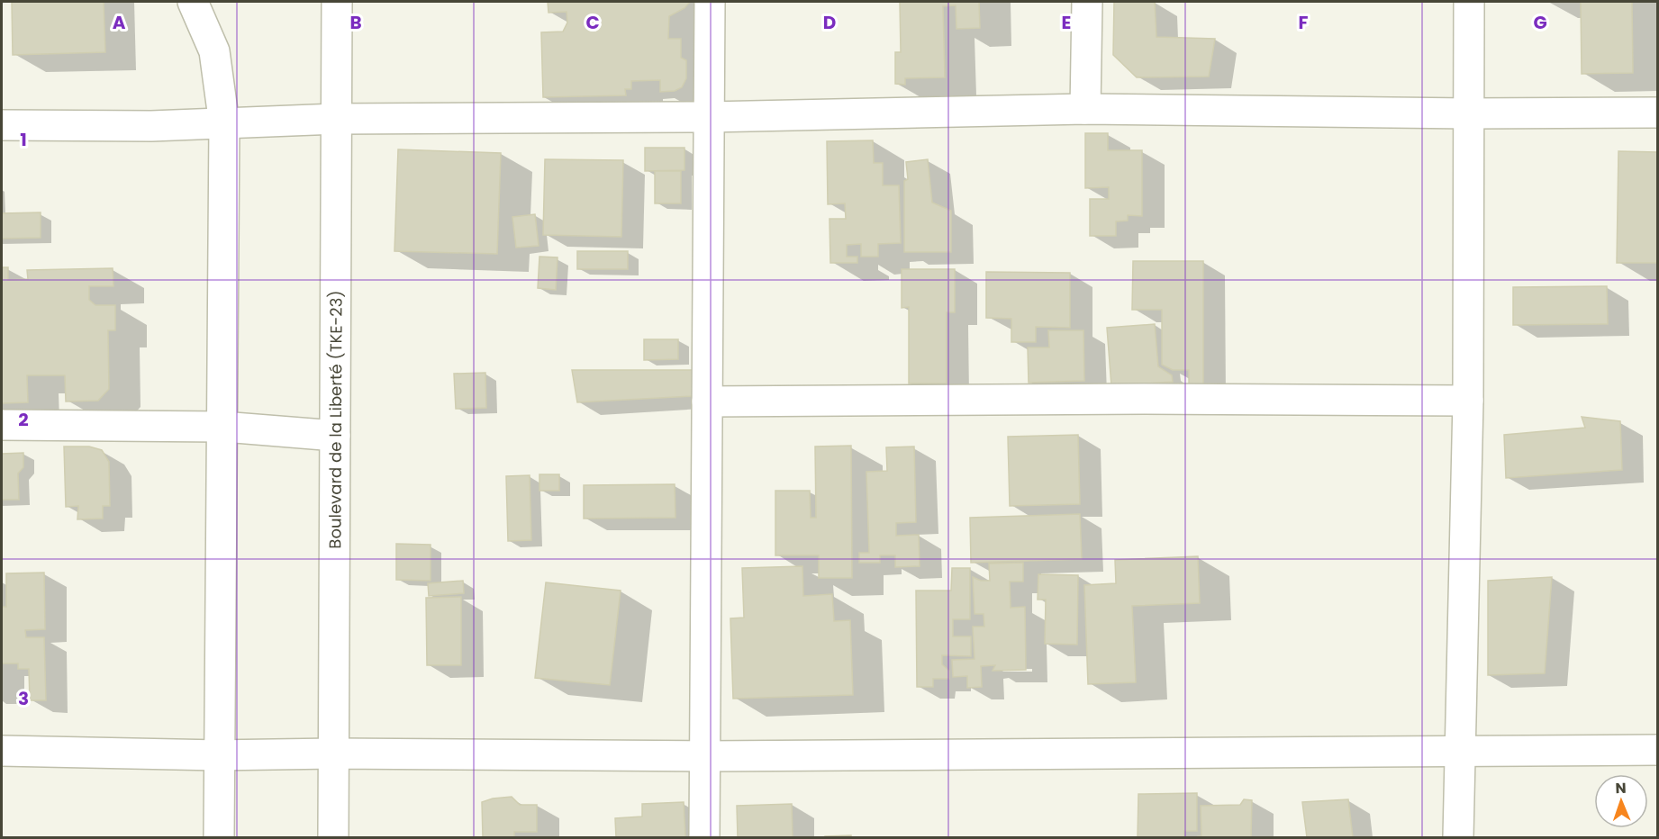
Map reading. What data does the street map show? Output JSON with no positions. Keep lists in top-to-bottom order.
{
  "streets": {
    "street": ["Boulevard de la Liberté (TKE-23)"]
  },
  "north": "top",
  "grid": {
    "columns": [
      "A",
      "B",
      "C",
      "D",
      "E",
      "F",
      "G"
    ],
    "rows": ["1", "2", "3"]
  }
}
